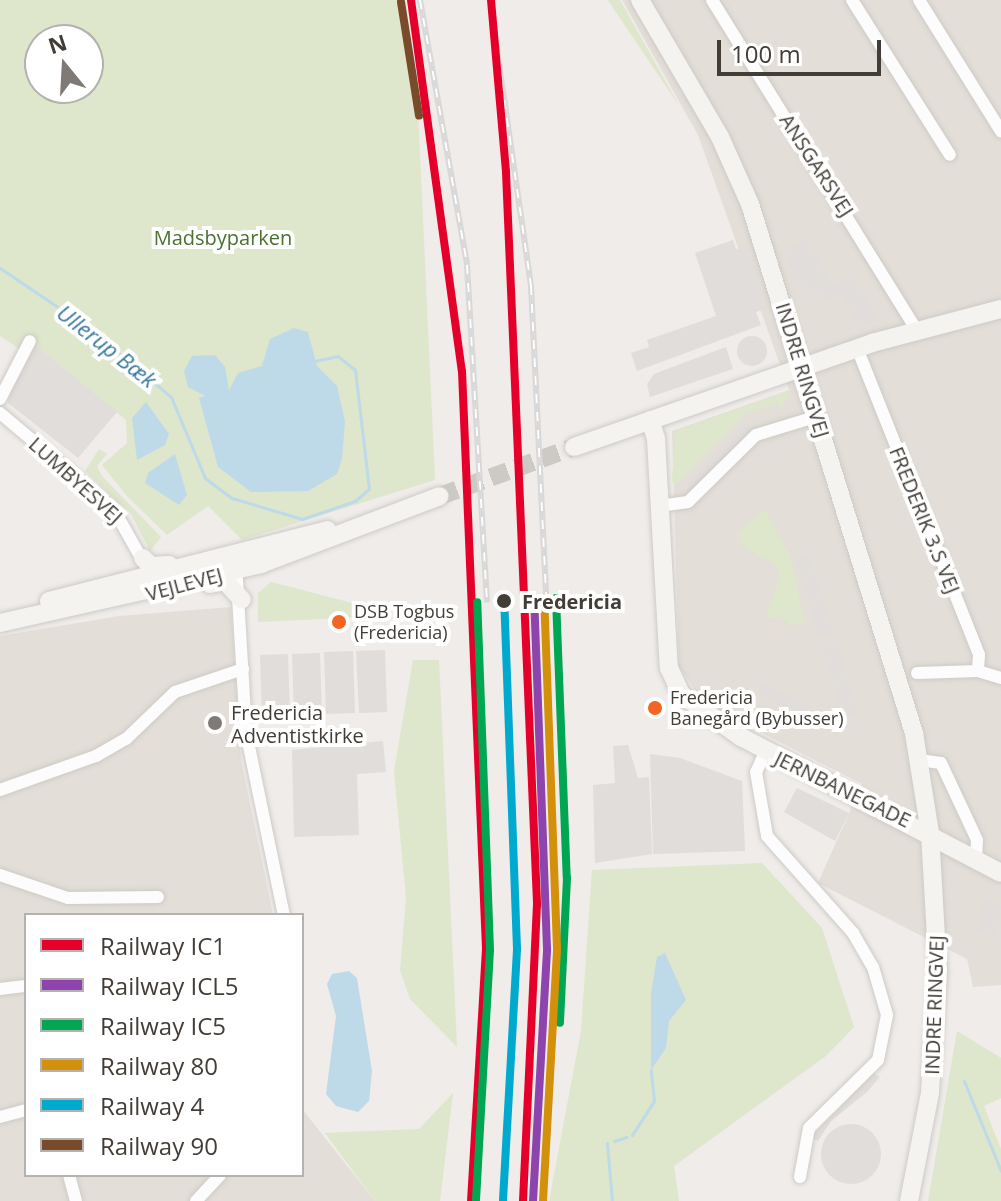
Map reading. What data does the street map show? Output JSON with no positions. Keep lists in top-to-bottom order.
{
  "streets": {
    "street": [
      "ANSGARSVEJ",
      "INDRE RINGVEJ",
      "LUMBYESVEJ",
      "FREDERIK 3.S VEJ",
      "VEJLEVEJ",
      "JERNBANEGADE"
    ]
  },
  "crossings": [
    ["INDRE RINGVEJ", "JERNBANEGADE"],
    ["LUMBYESVEJ", "VEJLEVEJ"]
  ],
  "water": ["Ullerup Bæk"],
  "parks": ["Madsbyparken"],
  "places": [
    "Fredericia",
    "DSB Togbus (Fredericia)",
    "Fredericia Banegård (Bybusser)",
    "Fredericia Adventistkirke"
  ],
  "lines": [
    "rail line IC1",
    "rail line 90",
    "rail line IC5",
    "rail line 80",
    "rail line ICL5",
    "rail line 4"
  ],
  "legend": [
    "Railway IC1",
    "Railway ICL5",
    "Railway IC5",
    "Railway 80",
    "Railway 4",
    "Railway 90"
  ],
  "scale_bar": "100 m",
  "north": "top"
}
